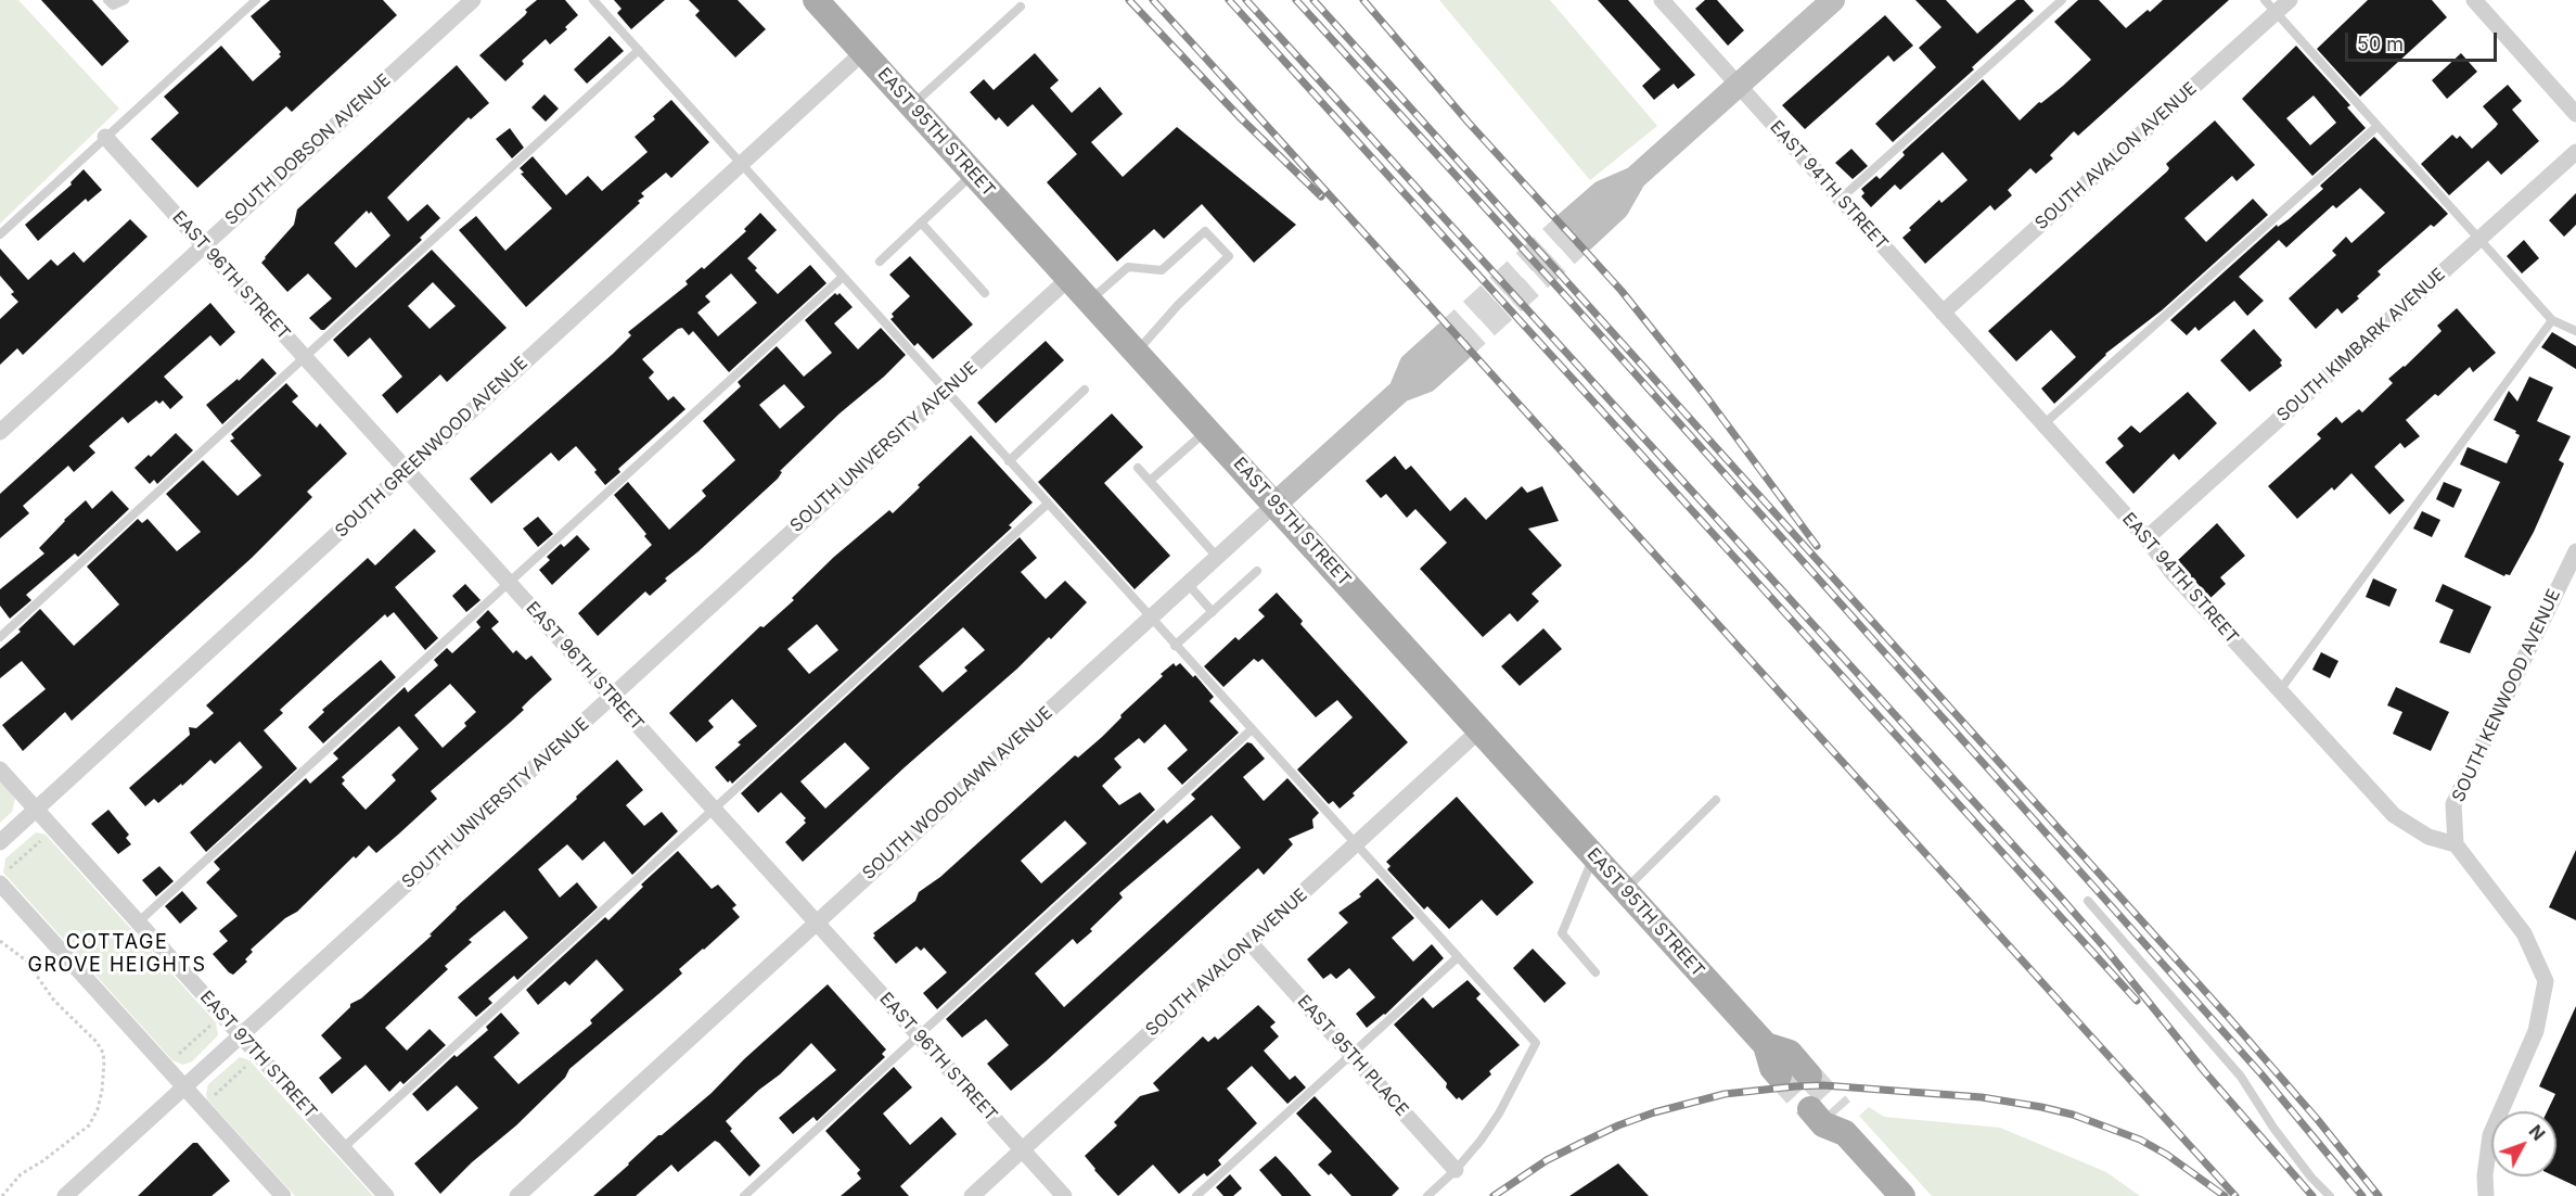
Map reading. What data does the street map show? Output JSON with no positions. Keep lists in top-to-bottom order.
{
  "streets": {
    "main road": ["EAST 95TH STREET"],
    "street": [
      "SOUTH DOBSON AVENUE",
      "SOUTH AVALON AVENUE",
      "EAST 94TH STREET",
      "EAST 96TH STREET",
      "SOUTH KIMBARK AVENUE",
      "SOUTH GREENWOOD AVENUE",
      "SOUTH UNIVERSITY AVENUE",
      "SOUTH KENWOOD AVENUE",
      "SOUTH WOODLAWN AVENUE",
      "EAST 97TH STREET",
      "EAST 95TH PLACE"
    ]
  },
  "crossings": [
    ["EAST 95TH STREET", "SOUTH AVALON AVENUE"],
    ["EAST 95TH STREET", "SOUTH GREENWOOD AVENUE"],
    ["EAST 95TH STREET", "SOUTH UNIVERSITY AVENUE"],
    ["EAST 95TH STREET", "SOUTH WOODLAWN AVENUE"],
    ["SOUTH DOBSON AVENUE", "EAST 96TH STREET"],
    ["SOUTH AVALON AVENUE", "EAST 94TH STREET"],
    ["SOUTH AVALON AVENUE", "EAST 96TH STREET"],
    ["SOUTH AVALON AVENUE", "EAST 95TH PLACE"],
    ["EAST 94TH STREET", "SOUTH KIMBARK AVENUE"],
    ["EAST 94TH STREET", "SOUTH KENWOOD AVENUE"],
    ["EAST 96TH STREET", "SOUTH GREENWOOD AVENUE"],
    ["EAST 96TH STREET", "SOUTH UNIVERSITY AVENUE"],
    ["EAST 96TH STREET", "SOUTH WOODLAWN AVENUE"],
    ["SOUTH GREENWOOD AVENUE", "EAST 97TH STREET"],
    ["SOUTH UNIVERSITY AVENUE", "EAST 97TH STREET"]
  ],
  "districts": ["COTTAGE GROVE HEIGHTS"],
  "scale_bar": "50 m",
  "north": "top right"
}
